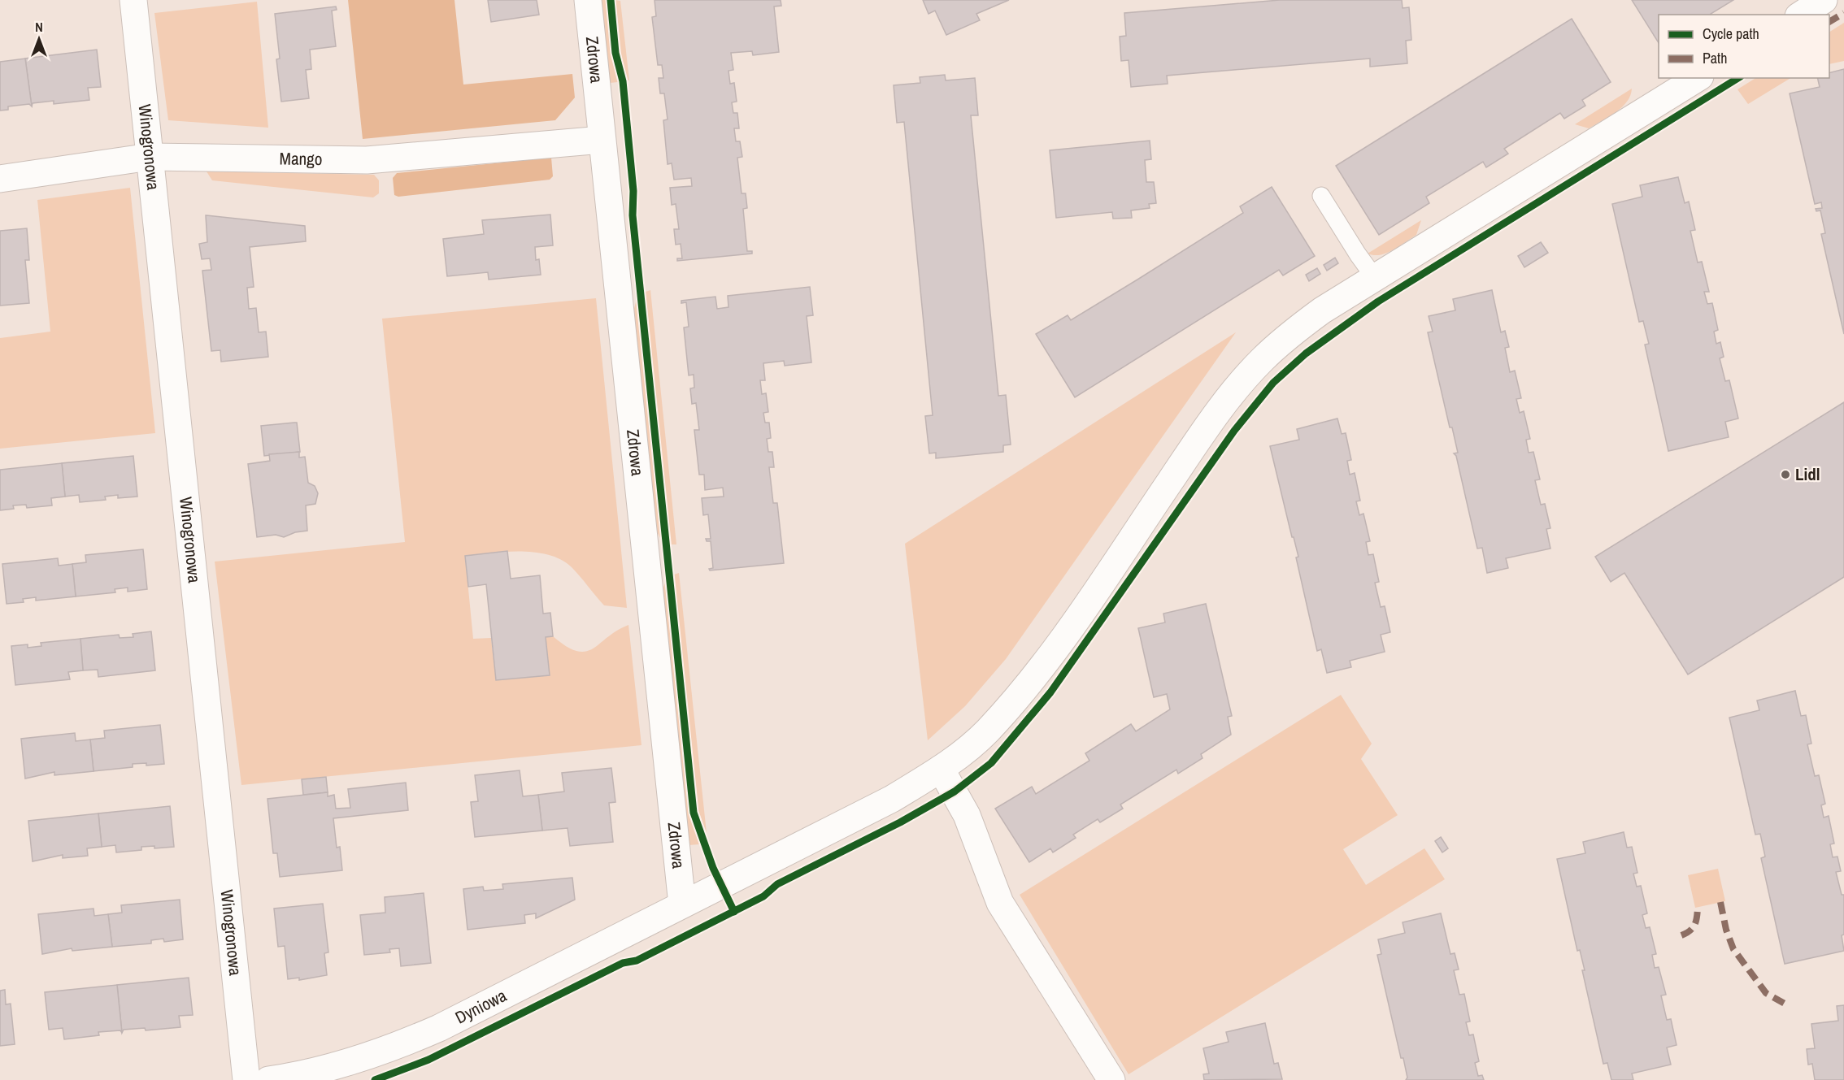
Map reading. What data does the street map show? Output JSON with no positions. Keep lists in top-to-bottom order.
{
  "streets": {
    "street": [
      "Zdrowa",
      "Winogronowa",
      "Mango",
      "Dyniowa"
    ]
  },
  "crossings": [
    ["Zdrowa", "Mango"],
    ["Zdrowa", "Dyniowa"],
    ["Winogronowa", "Mango"]
  ],
  "places": ["Lidl"],
  "legend": ["Cycle path", "Path"],
  "north": "top"
}
